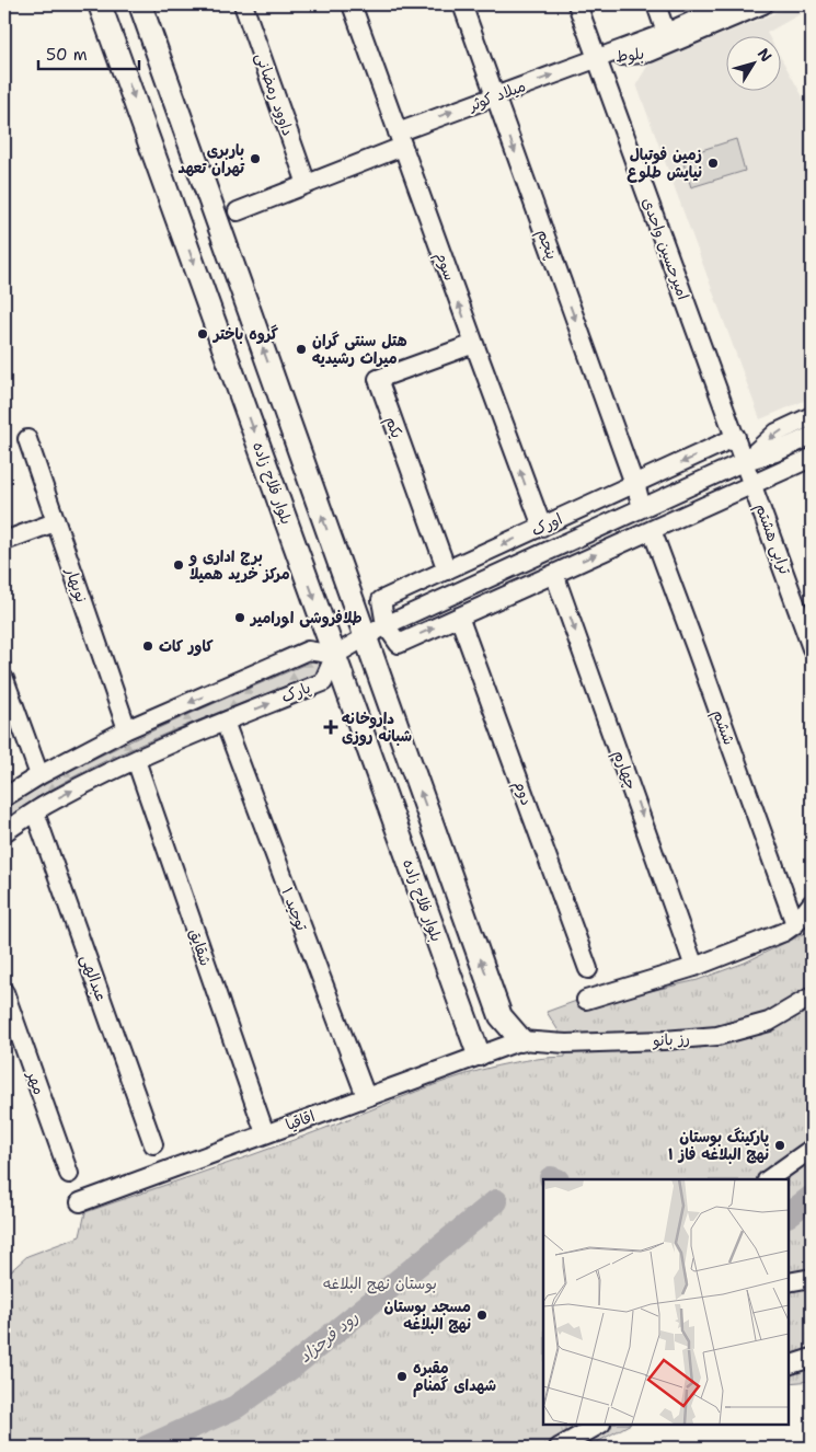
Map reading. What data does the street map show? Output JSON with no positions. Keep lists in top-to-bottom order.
{
  "streets": {
    "main road": ["بلوار فلاح زاده"],
    "street": [
      "بلوط",
      "داوود رمضانی",
      "میلاد کوثر",
      "پنجم",
      "امیرحسین واحدی",
      "سوم",
      "یکم",
      "اورک",
      "ترابی هشتم",
      "نوبهار",
      "پارک",
      "ششم",
      "چهارم",
      "دوم",
      "توحید ۱",
      "شقایق",
      "عبدالهی",
      "رز بانو",
      "مهر",
      "اقاقیا"
    ]
  },
  "crossings": [
    ["بلوط", "میلاد کوثر"],
    ["بلوط", "امیرحسین واحدی"],
    ["داوود رمضانی", "میلاد کوثر"],
    ["میلاد کوثر", "پنجم"],
    ["میلاد کوثر", "امیرحسین واحدی"],
    ["میلاد کوثر", "سوم"],
    ["پنجم", "اورک"],
    ["امیرحسین واحدی", "اورک"],
    ["امیرحسین واحدی", "ترابی هشتم"],
    ["سوم", "یکم"],
    ["سوم", "اورک"],
    ["یکم", "اورک"],
    ["بلوار فلاح زاده", "اورک"],
    ["بلوار فلاح زاده", "پارک"],
    ["بلوار فلاح زاده", "اقاقیا"],
    ["اورک", "ترابی هشتم"],
    ["اورک", "پارک"],
    ["پارک", "توحید ۱"],
    ["پارک", "شقایق"],
    ["پارک", "عبدالهی"],
    ["توحید ۱", "اقاقیا"],
    ["شقایق", "اقاقیا"],
    ["رز بانو", "اقاقیا"]
  ],
  "one_way": [
    "میلاد کوثر",
    "پنجم",
    "سوم",
    "چهارم"
  ],
  "water": ["رود فرحزاد"],
  "parks": ["بوستان نهج البلاغه"],
  "places": {
    "other": [
      "باربری تهران تعهد",
      "زمین فوتبال نیایش طلوع",
      "گروه باختر",
      "هتل سنتی گران میراث رشیدیه",
      "برج اداری و مرکز خرید همیلا",
      "طلافروشی اورامیر",
      "کاور کات",
      "پارکینگ بوستان نهج البلاغه فاز ۱",
      "مسجد بوستان نهج البلاغه",
      "مقبره شهدای گمنام"
    ],
    "health": ["داروخانه شبانه روزی"]
  },
  "scale_bar": "50 m",
  "north": "top right"
}
